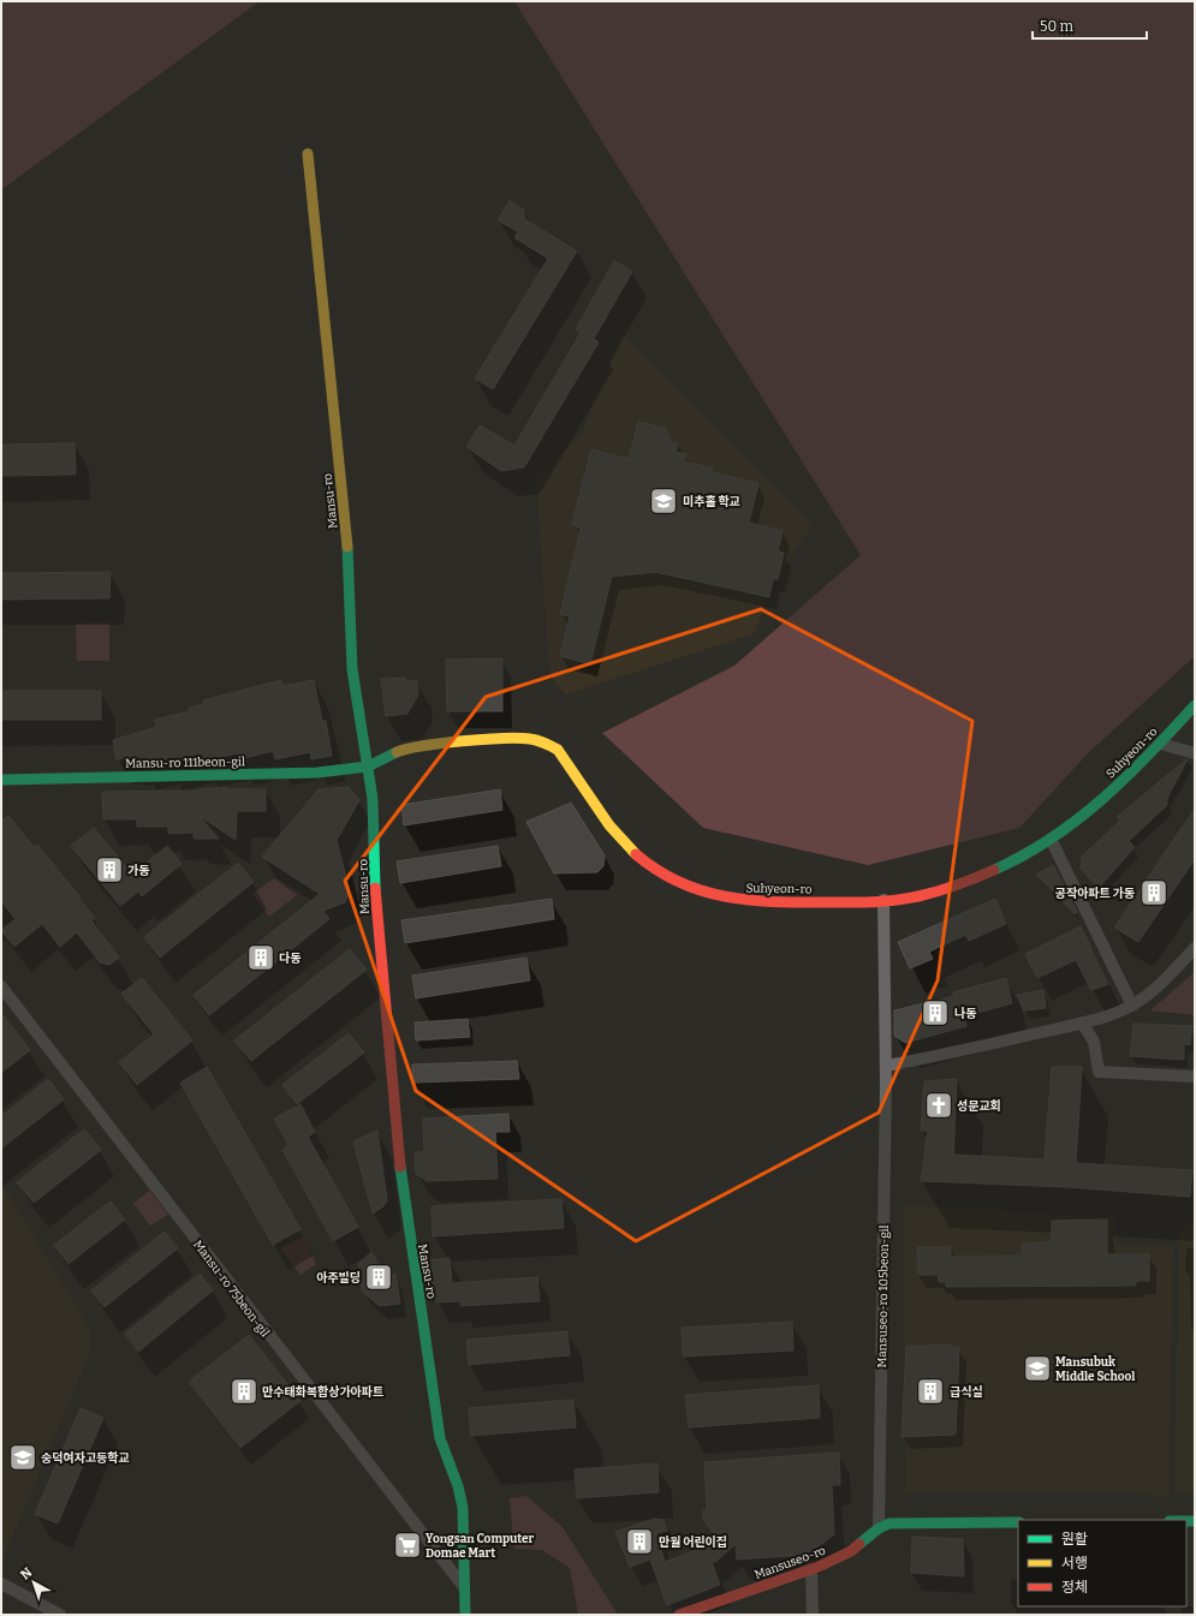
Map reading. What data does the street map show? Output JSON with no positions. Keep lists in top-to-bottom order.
{
  "streets": {
    "street": [
      "Mansu-ro",
      "Suhyeon-ro",
      "Mansu-ro 111beon-gil",
      "Mansu-ro 75beon-gil",
      "Mansuseo-ro 105beon-gil",
      "Mansuseo-ro"
    ]
  },
  "crossings": [
    ["Mansu-ro", "Suhyeon-ro"],
    ["Mansu-ro", "Mansu-ro 111beon-gil"],
    ["Mansu-ro", "Mansu-ro 75beon-gil"],
    ["Suhyeon-ro", "Mansu-ro 111beon-gil"],
    ["Suhyeon-ro", "Mansuseo-ro 105beon-gil"],
    ["Mansuseo-ro 105beon-gil", "Mansuseo-ro"]
  ],
  "places": {
    "school or university": ["미추홀 학교", "Mansubuk Middle School", "숭덕여자고등학교"],
    "building": [
      "가동",
      "공작아파트 가동",
      "다동",
      "나동",
      "아주빌딩",
      "만수태화복합상가아파트",
      "급식실",
      "만월 어린이집"
    ],
    "church": ["성문교회"],
    "supermarket": ["Yongsan Computer Domae Mart"]
  },
  "legend": ["원활", "서행", "정체"],
  "scale_bar": "50 m",
  "north": "top left"
}
